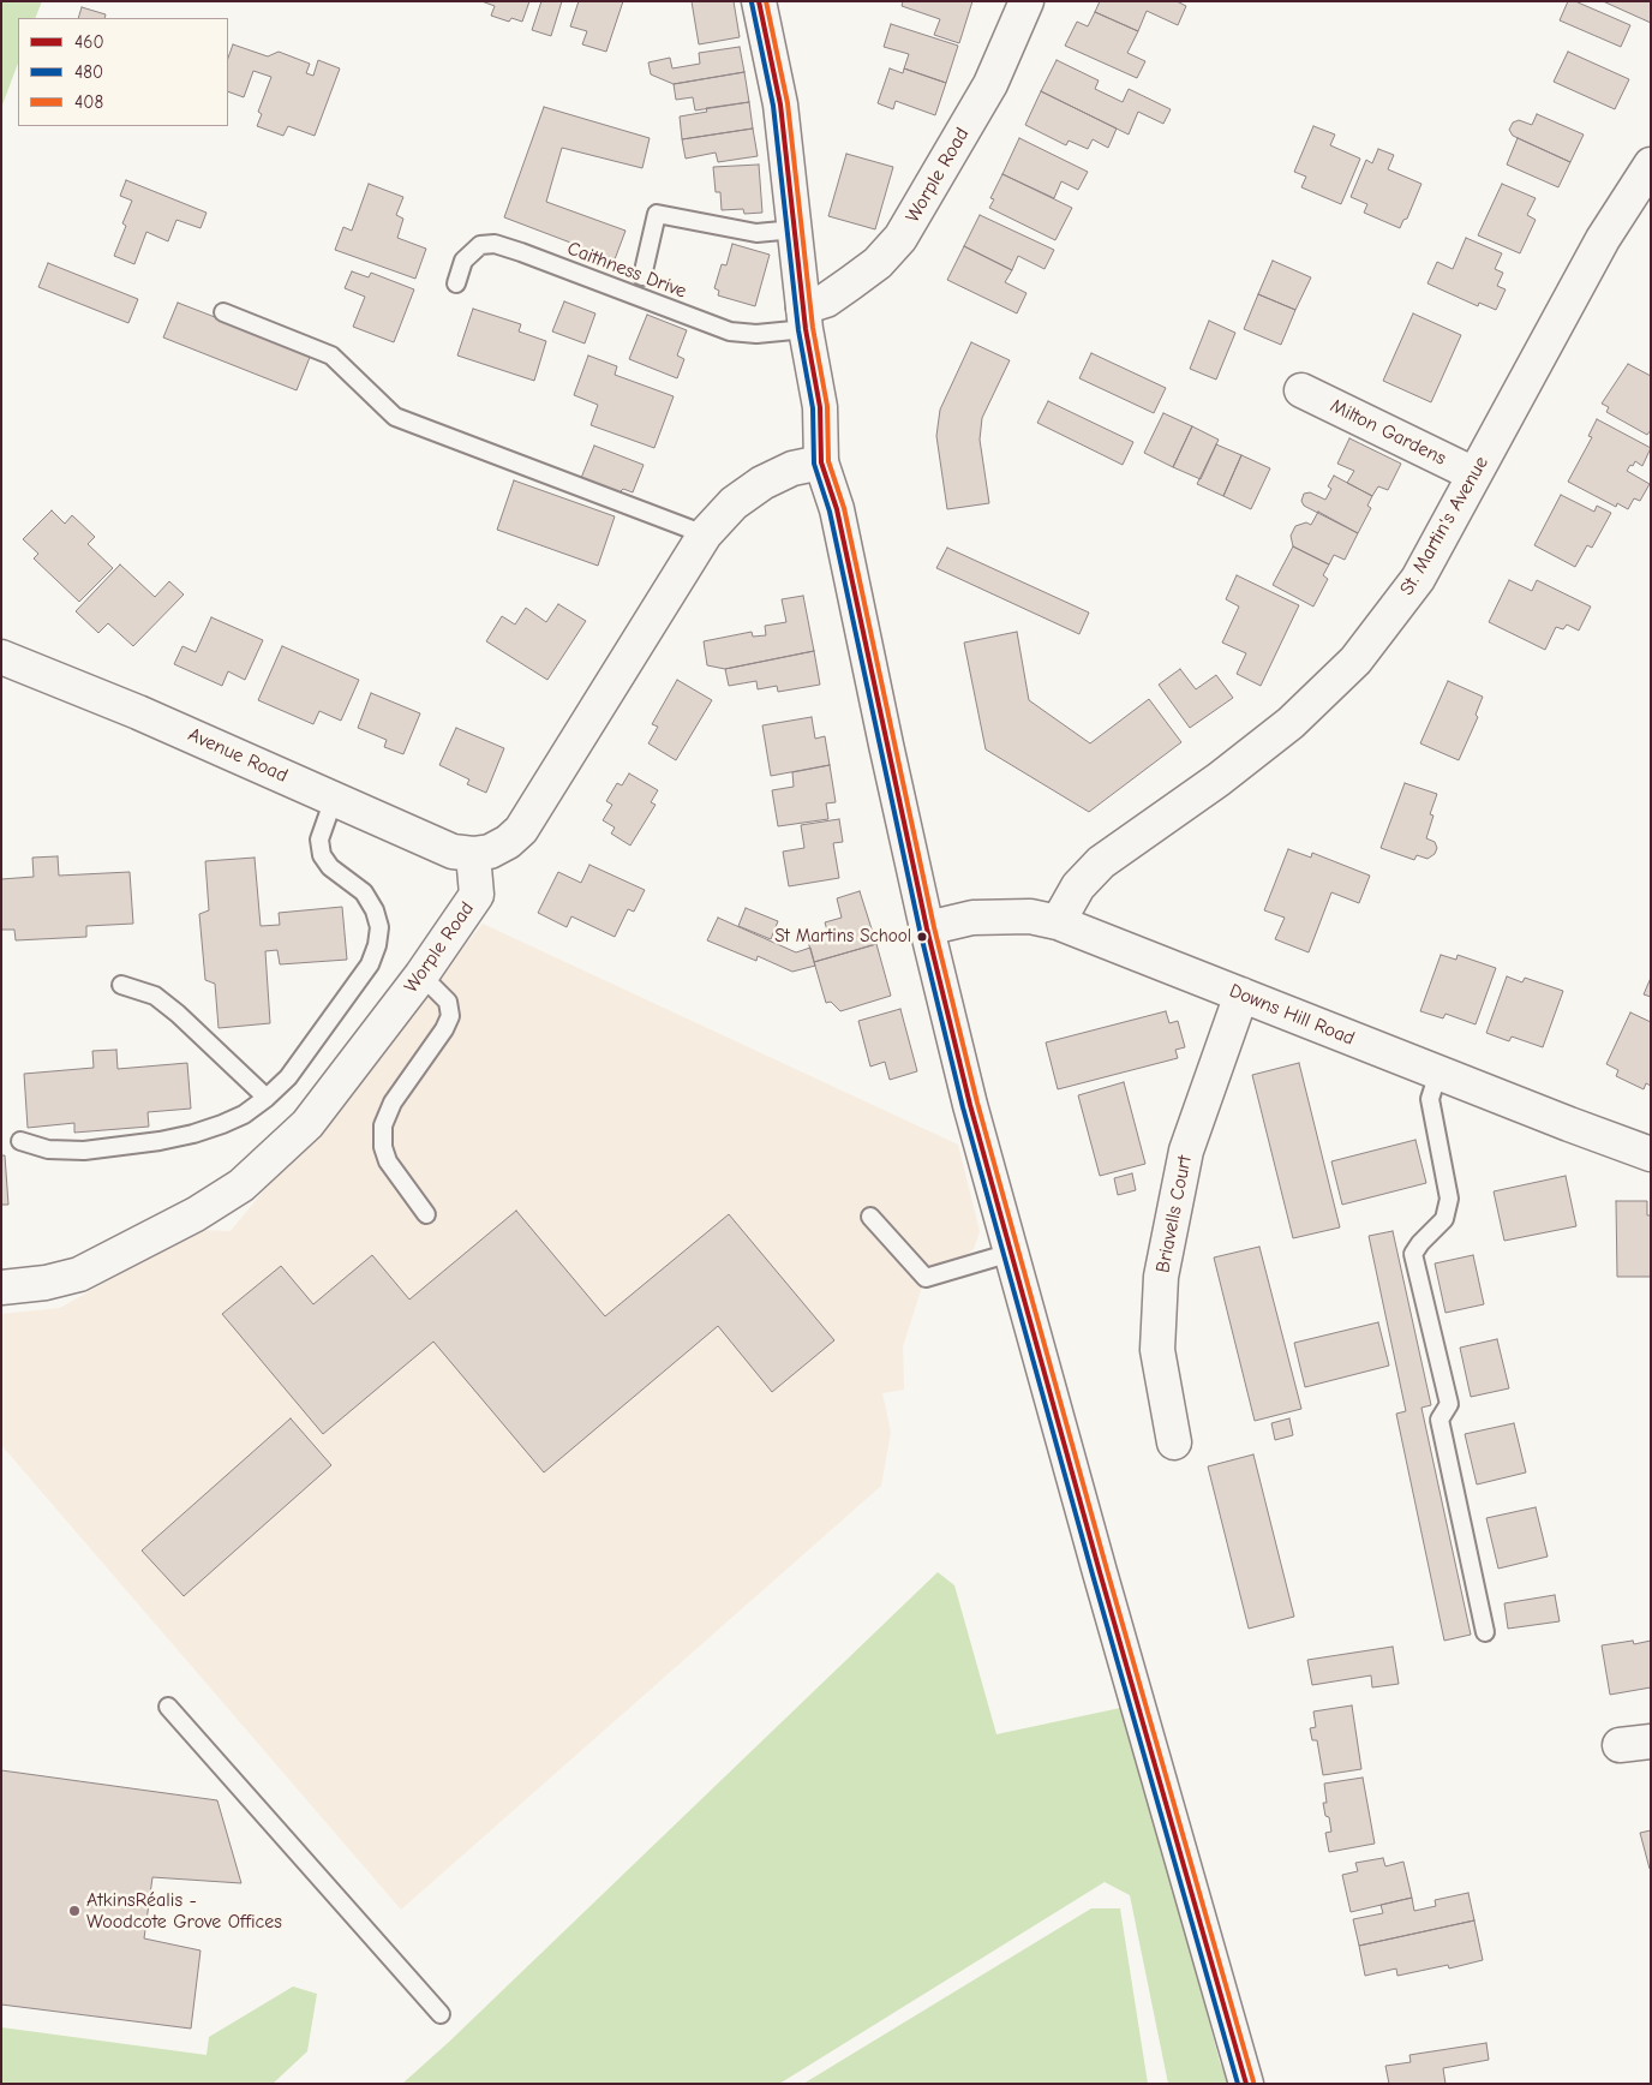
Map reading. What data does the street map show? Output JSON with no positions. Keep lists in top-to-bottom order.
{
  "streets": {
    "street": [
      "Worple Road",
      "Milton Gardens",
      "St. Martin's Avenue",
      "Avenue Road",
      "Downs Hill Road",
      "Briavells Court"
    ],
    "lane": ["Caithness Drive"]
  },
  "crossings": [
    ["Worple Road", "Caithness Drive"],
    ["Worple Road", "Avenue Road"],
    ["Milton Gardens", "St. Martin's Avenue"],
    ["St. Martin's Avenue", "Downs Hill Road"],
    ["Downs Hill Road", "Briavells Court"]
  ],
  "places": ["St Martins School", "AtkinsRéalis - Woodcote Grove Offices"],
  "lines": ["transit line 460", "transit line 408", "transit line 480"],
  "legend": ["460", "480", "408"]
}
